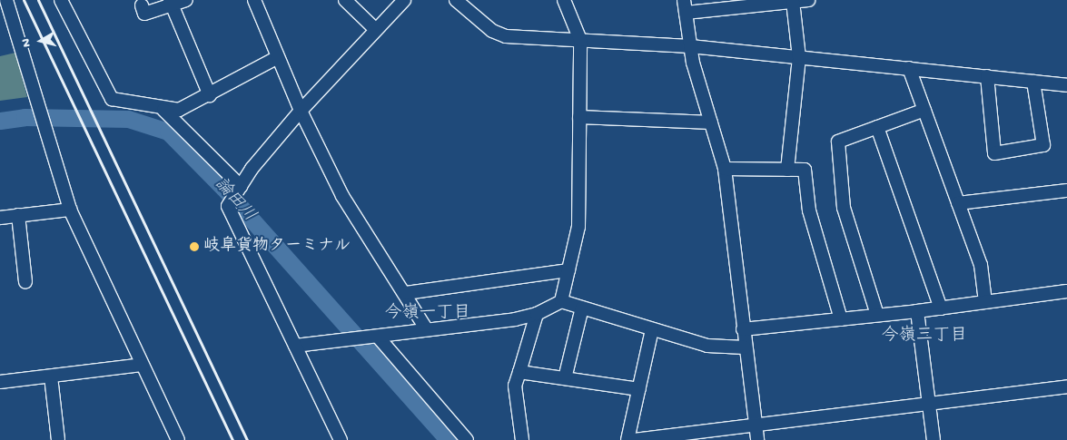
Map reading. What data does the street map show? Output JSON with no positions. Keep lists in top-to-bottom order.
{
  "districts": ["今嶺一丁目", "今嶺三丁目"],
  "water": ["論田川"],
  "places": ["岐阜貨物ターミナル"],
  "north": "left"
}
